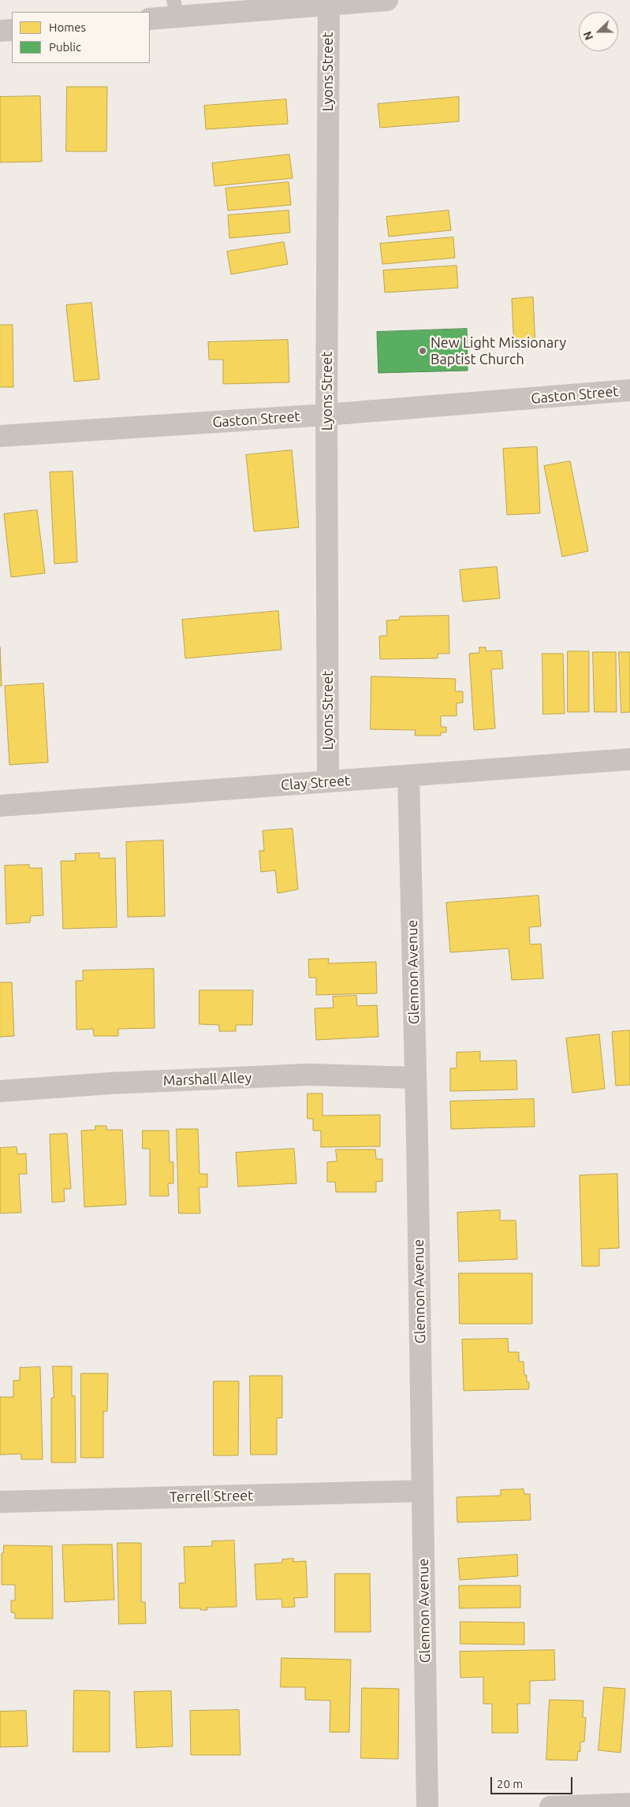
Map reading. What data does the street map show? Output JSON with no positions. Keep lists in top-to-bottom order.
{
  "streets": {
    "street": [
      "Lyons Street",
      "Gaston Street",
      "Clay Street",
      "Glennon Avenue",
      "Marshall Alley",
      "Terrell Street"
    ]
  },
  "crossings": [
    ["Lyons Street", "Gaston Street"],
    ["Lyons Street", "Clay Street"],
    ["Clay Street", "Glennon Avenue"],
    ["Glennon Avenue", "Marshall Alley"],
    ["Glennon Avenue", "Terrell Street"]
  ],
  "places": ["New Light Missionary Baptist Church"],
  "legend": ["Homes", "Public"],
  "scale_bar": "20 m",
  "north": "left"
}
